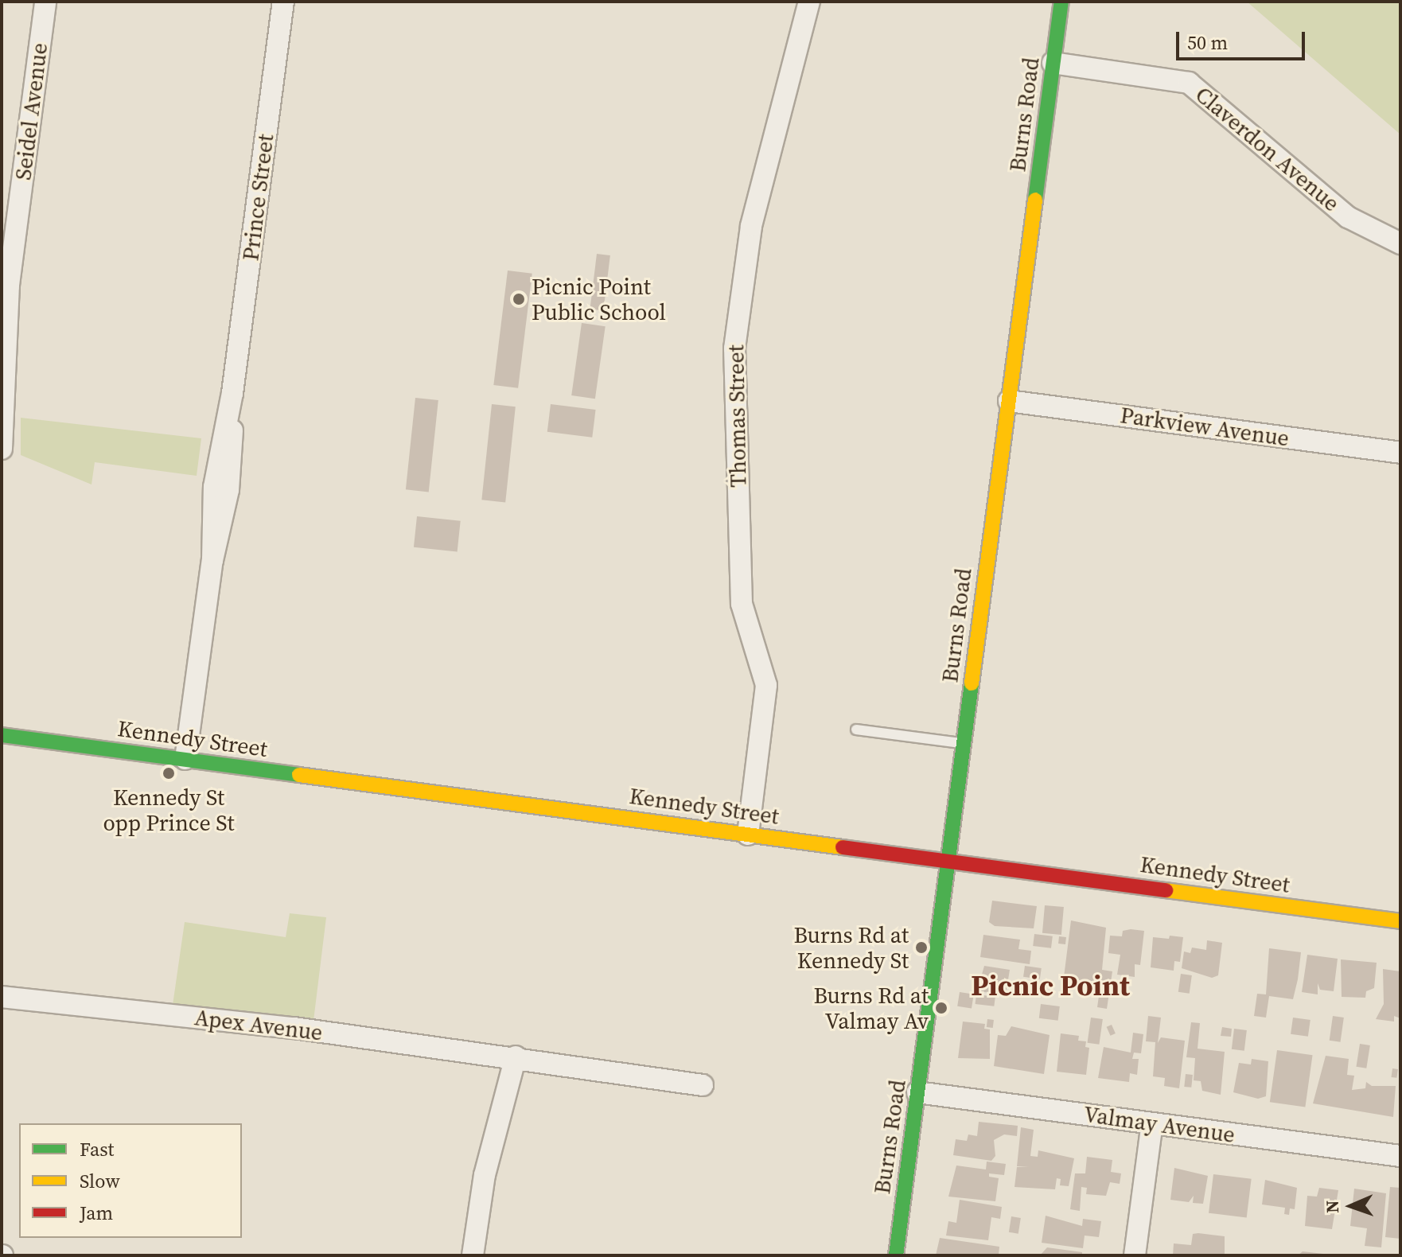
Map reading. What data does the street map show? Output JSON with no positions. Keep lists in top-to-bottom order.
{
  "streets": {
    "street": [
      "Seidel Avenue",
      "Burns Road",
      "Claverdon Avenue",
      "Prince Street",
      "Thomas Street",
      "Parkview Avenue",
      "Kennedy Street",
      "Apex Avenue",
      "Valmay Avenue"
    ]
  },
  "crossings": [
    ["Burns Road", "Claverdon Avenue"],
    ["Burns Road", "Parkview Avenue"],
    ["Burns Road", "Kennedy Street"],
    ["Burns Road", "Valmay Avenue"],
    ["Prince Street", "Kennedy Street"],
    ["Thomas Street", "Kennedy Street"]
  ],
  "districts": ["Picnic Point"],
  "places": [
    "Picnic Point Public School",
    "Kennedy St opp Prince St",
    "Burns Rd at Kennedy St",
    "Burns Rd at Valmay Av"
  ],
  "legend": ["Fast", "Slow", "Jam"],
  "scale_bar": "50 m",
  "north": "left"
}
